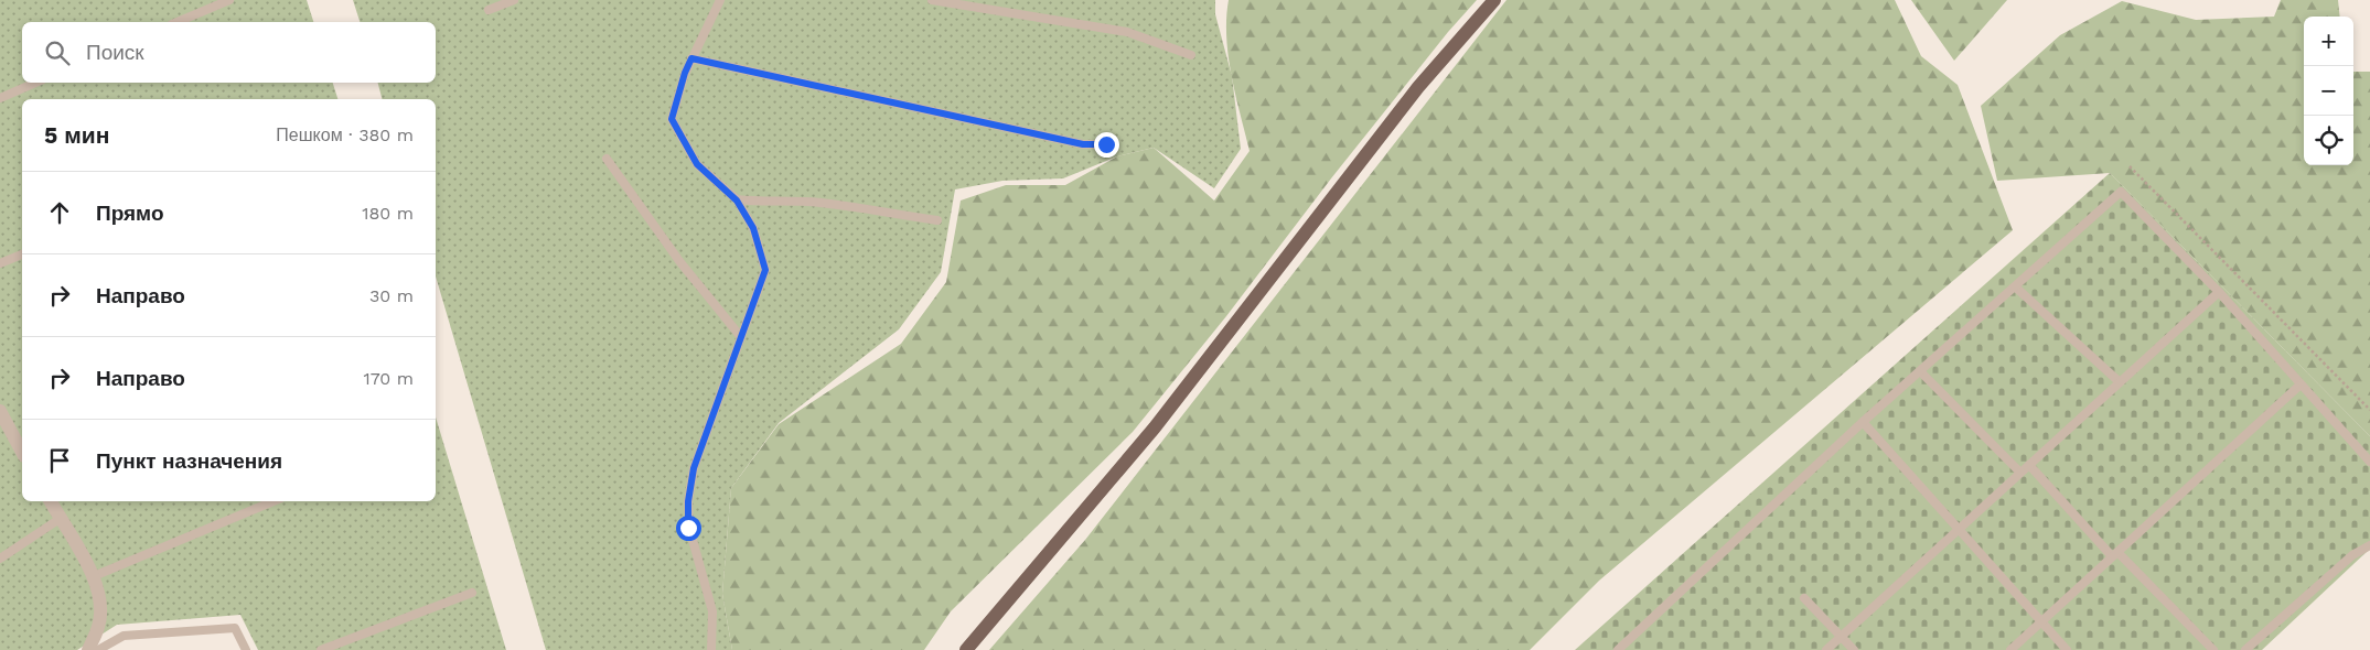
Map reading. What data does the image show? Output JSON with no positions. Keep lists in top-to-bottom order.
{
  "page": {
    "map_buttons": ["+", "−"],
    "search": "Поиск",
    "heading": ["5 мин", "Пешком · 380 m"],
    "list": [
      ["Прямо", "180 m"],
      ["Направо", "30 m"],
      ["Направо", "170 m"],
      "Пункт назначения"
    ]
  }
}
